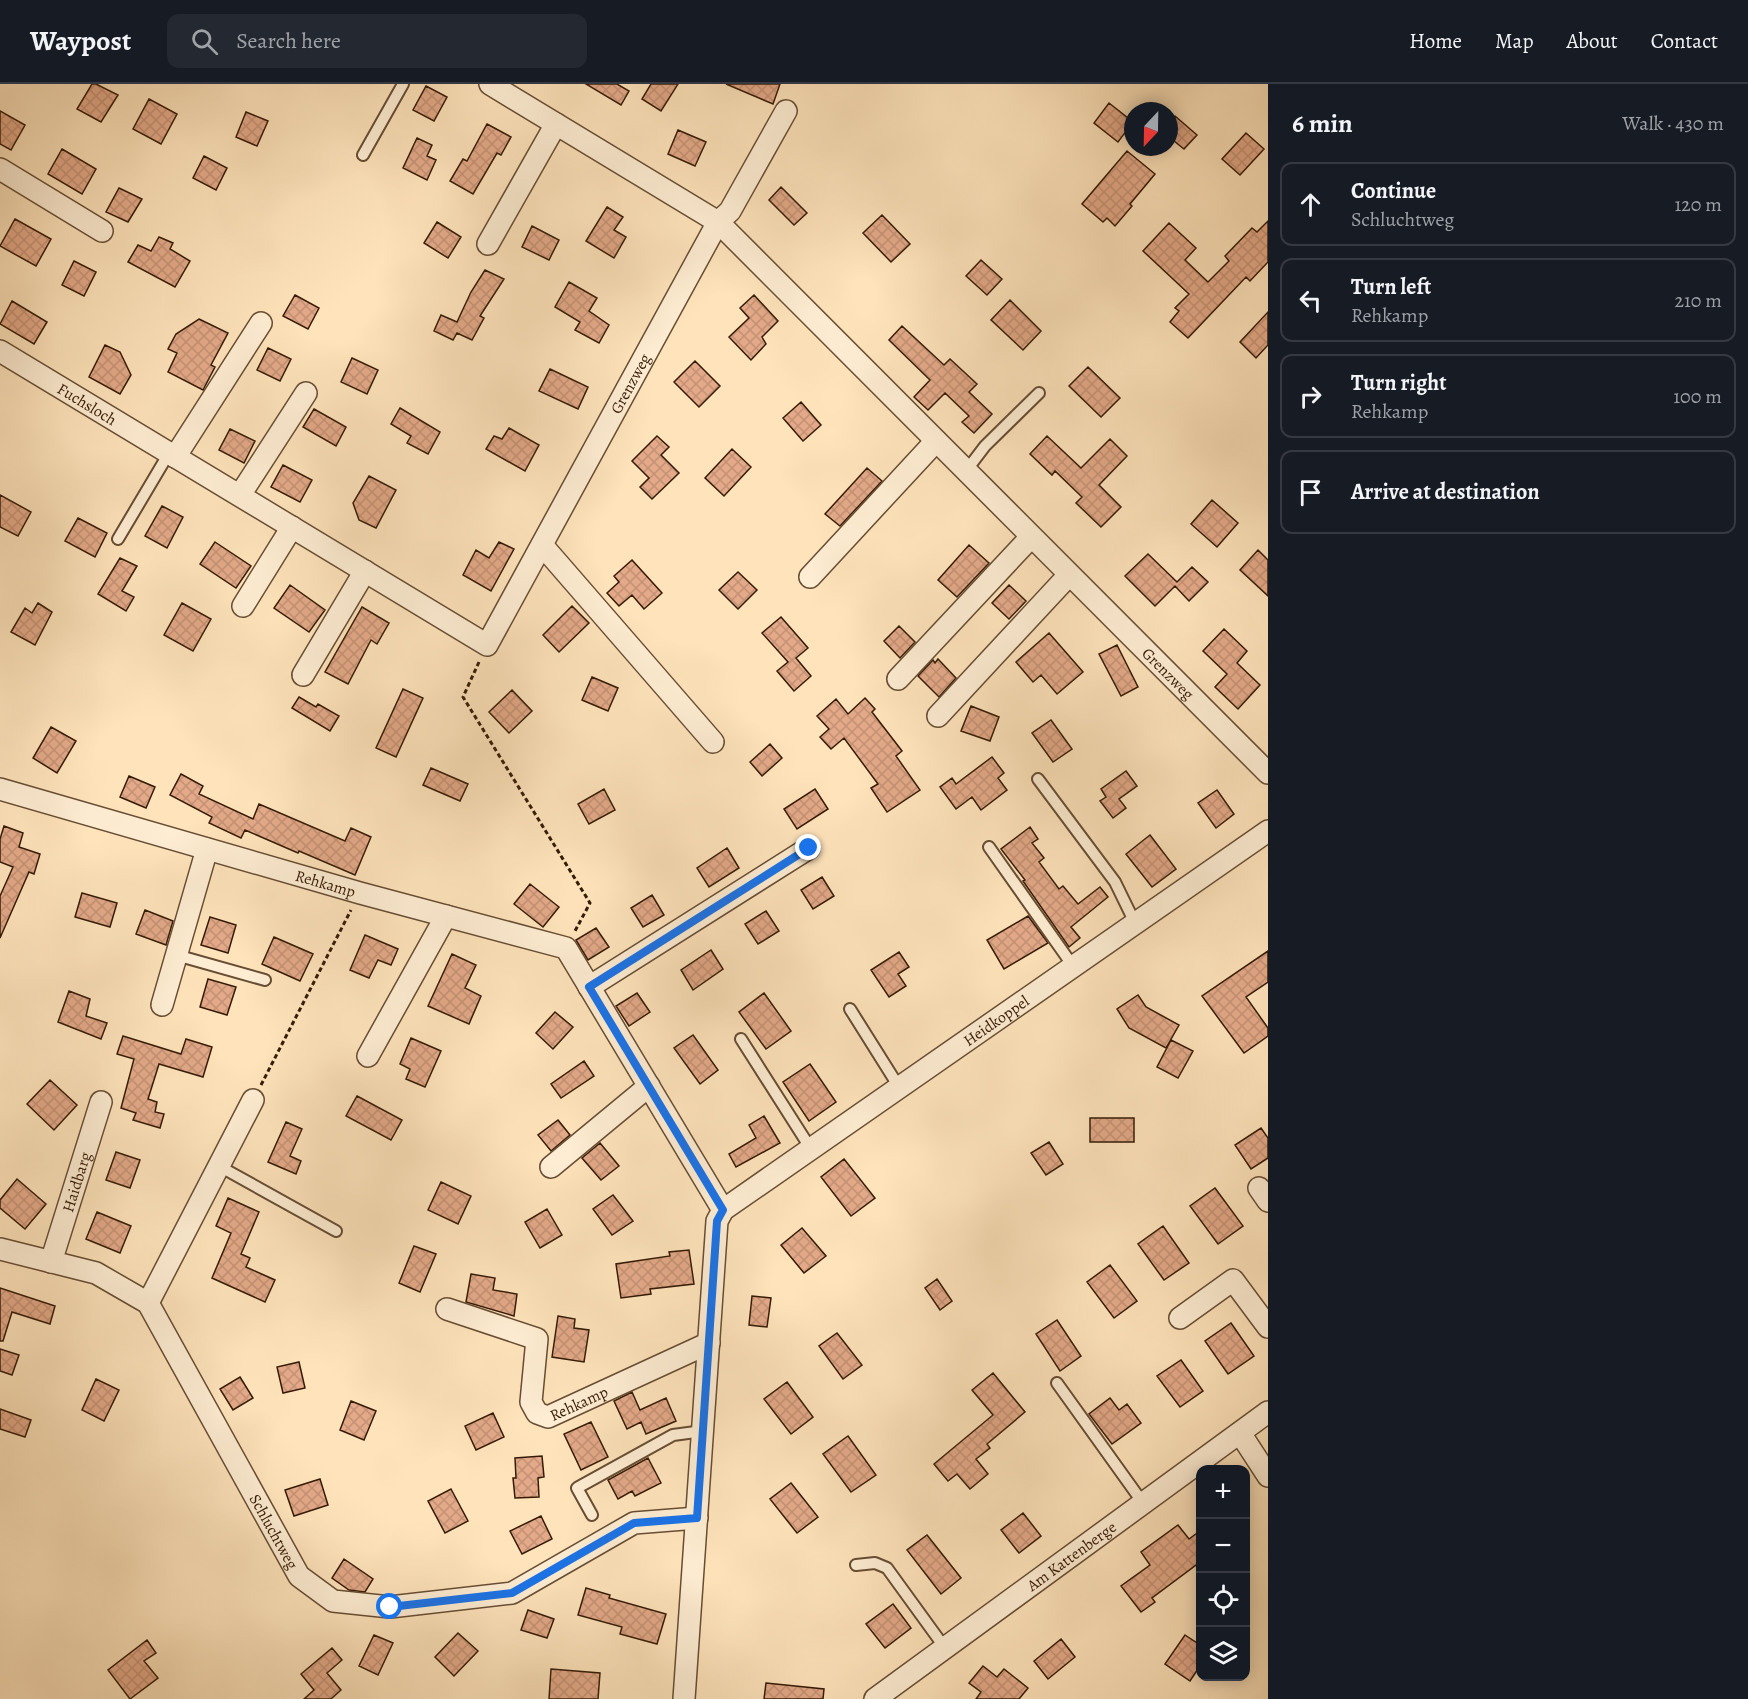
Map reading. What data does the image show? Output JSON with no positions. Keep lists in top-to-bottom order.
{
  "streets": {
    "street": [
      "Grenzweg",
      "Fuchsloch",
      "Rehkamp",
      "Heidkoppel",
      "Haidbarg",
      "Schluchtweg",
      "Am Kattenberge"
    ]
  },
  "crossings": [
    ["Grenzweg", "Fuchsloch"]
  ],
  "north": "bottom",
  "page": {
    "header": "Waypost",
    "search": "Search here",
    "nav": [
      "Home",
      "Map",
      "About",
      "Contact"
    ],
    "heading": ["6 min", "Walk · 430 m"],
    "list": [
      ["Continue", "Schluchtweg", "120 m"],
      ["Turn left", "Rehkamp", "210 m"],
      ["Turn right", "Rehkamp", "100 m"],
      "Arrive at destination"
    ],
    "map_buttons": ["+", "−"]
  }
}
